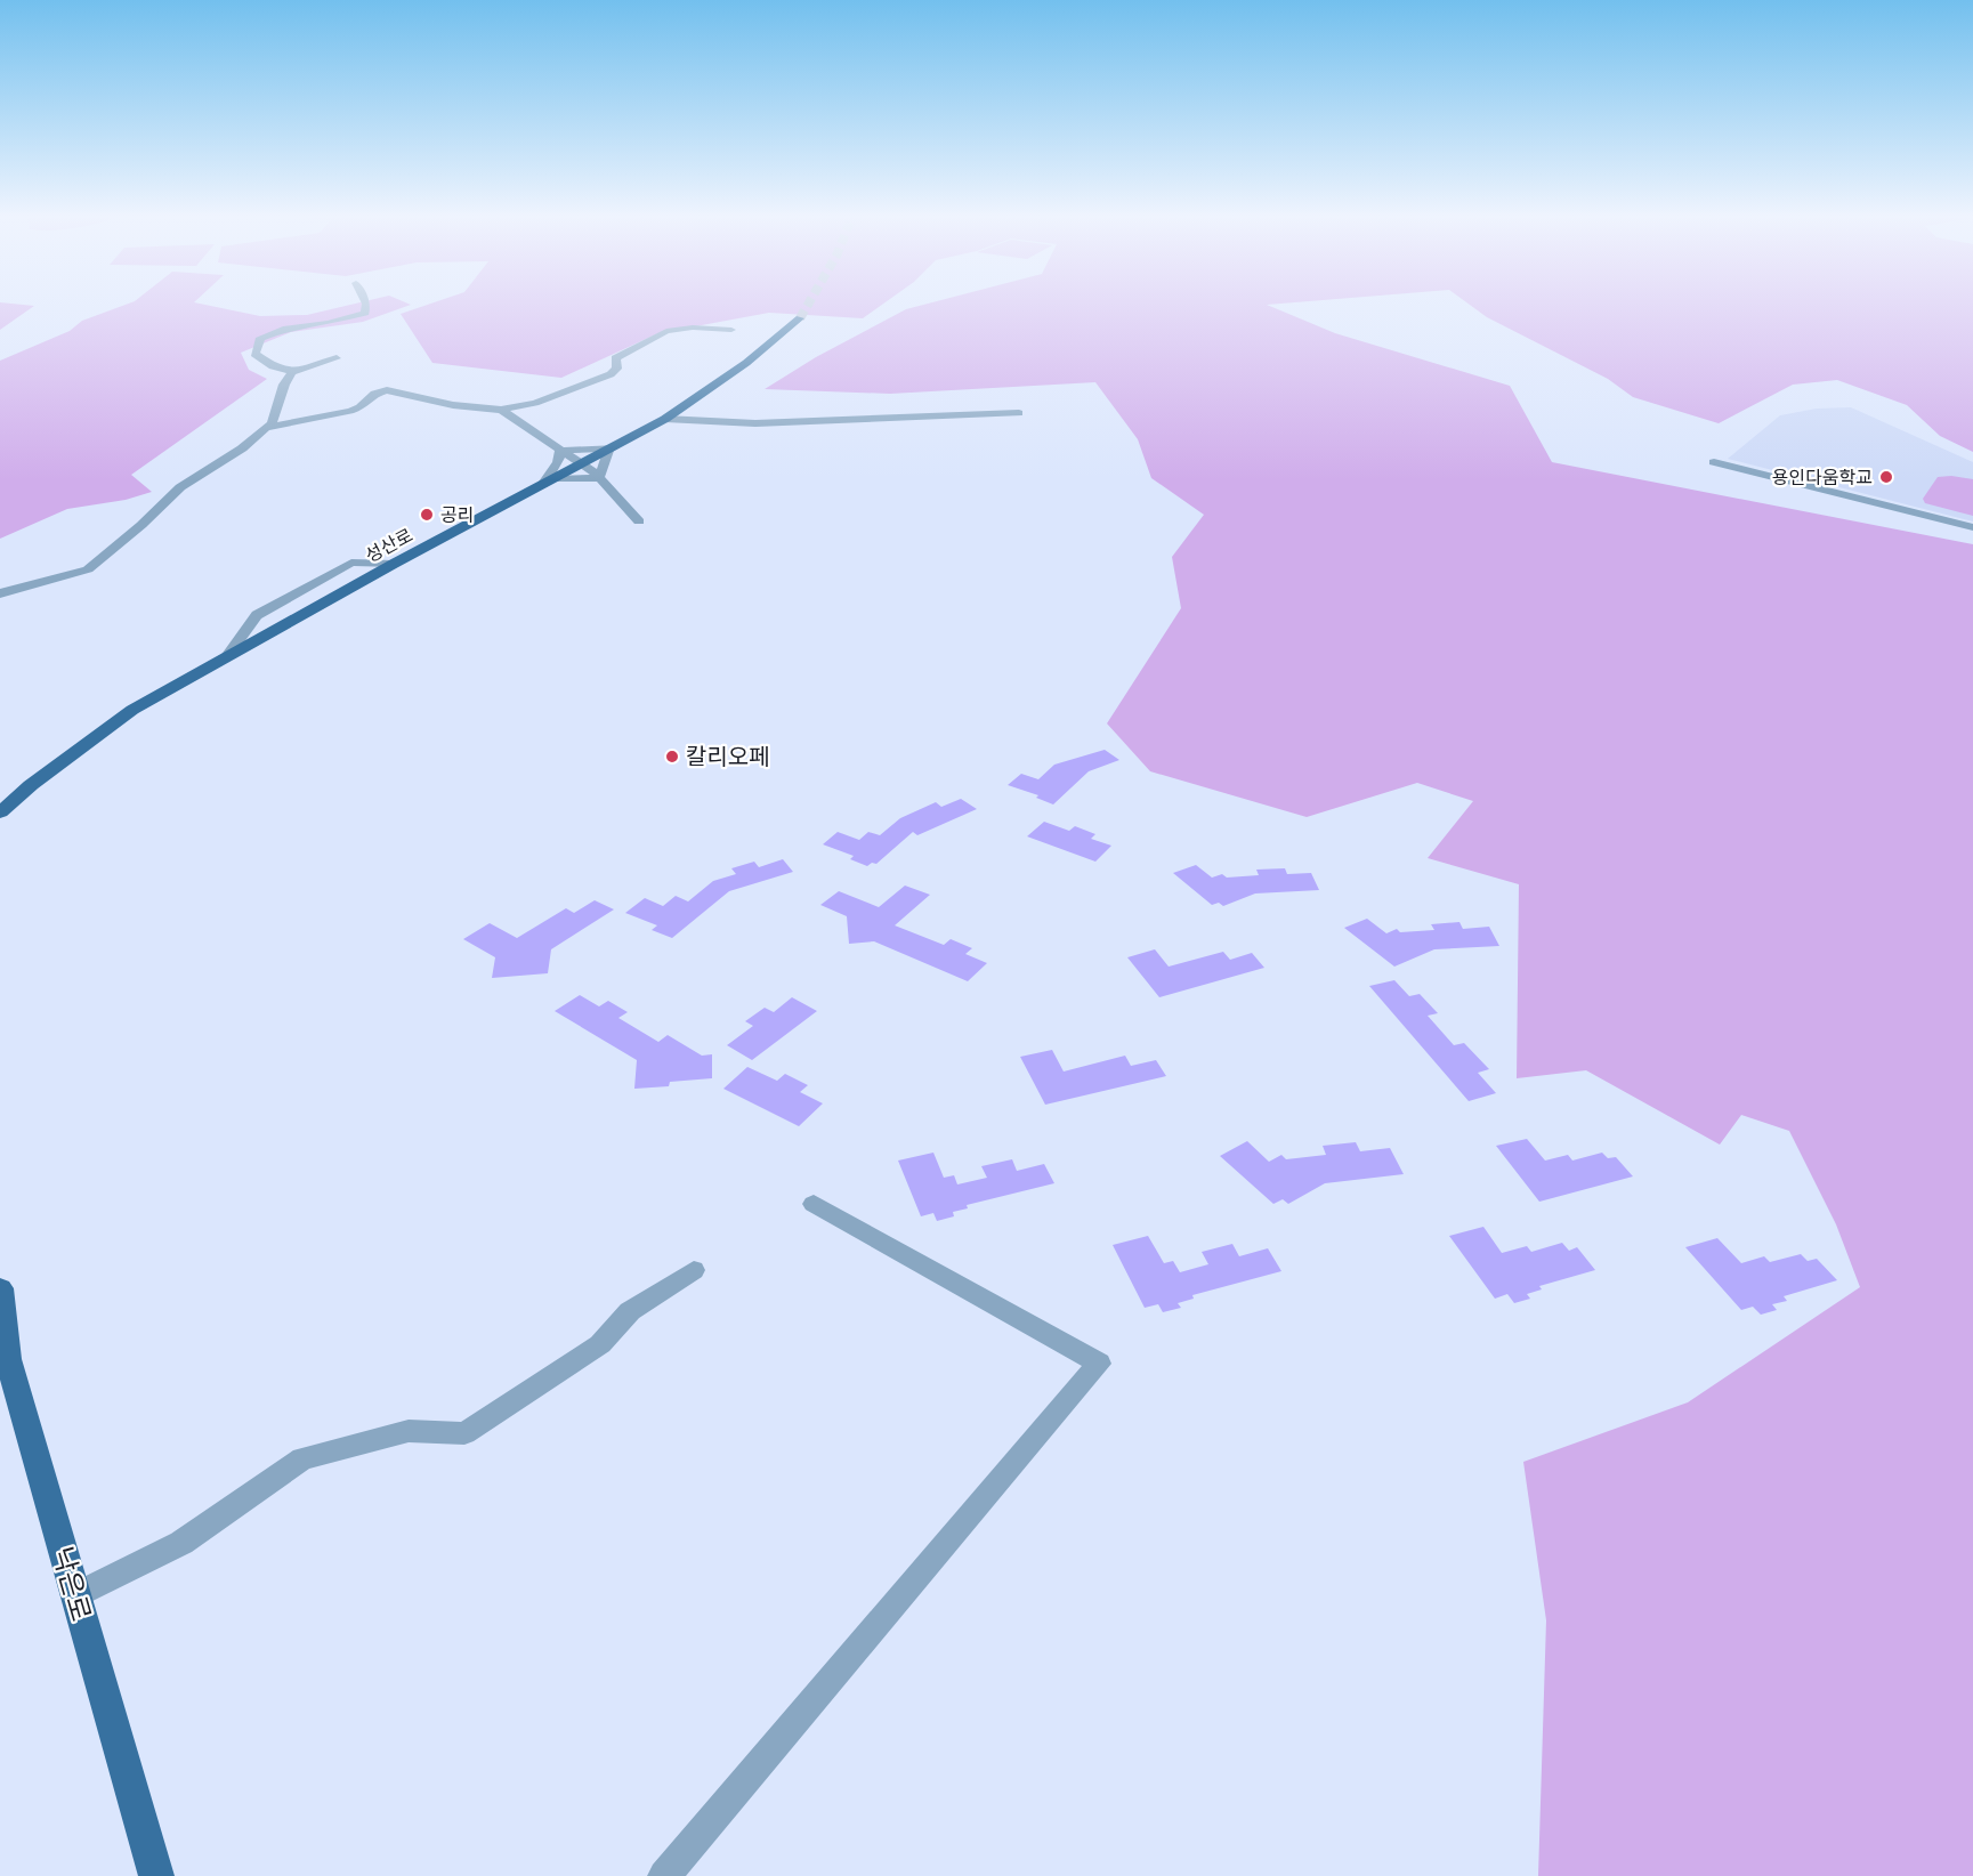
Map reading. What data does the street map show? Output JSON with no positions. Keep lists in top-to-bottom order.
{
  "streets": {
    "main road": ["성산로", "낙은로"]
  },
  "places": ["용인다움학교", "공리", "칼리오페"]
}
